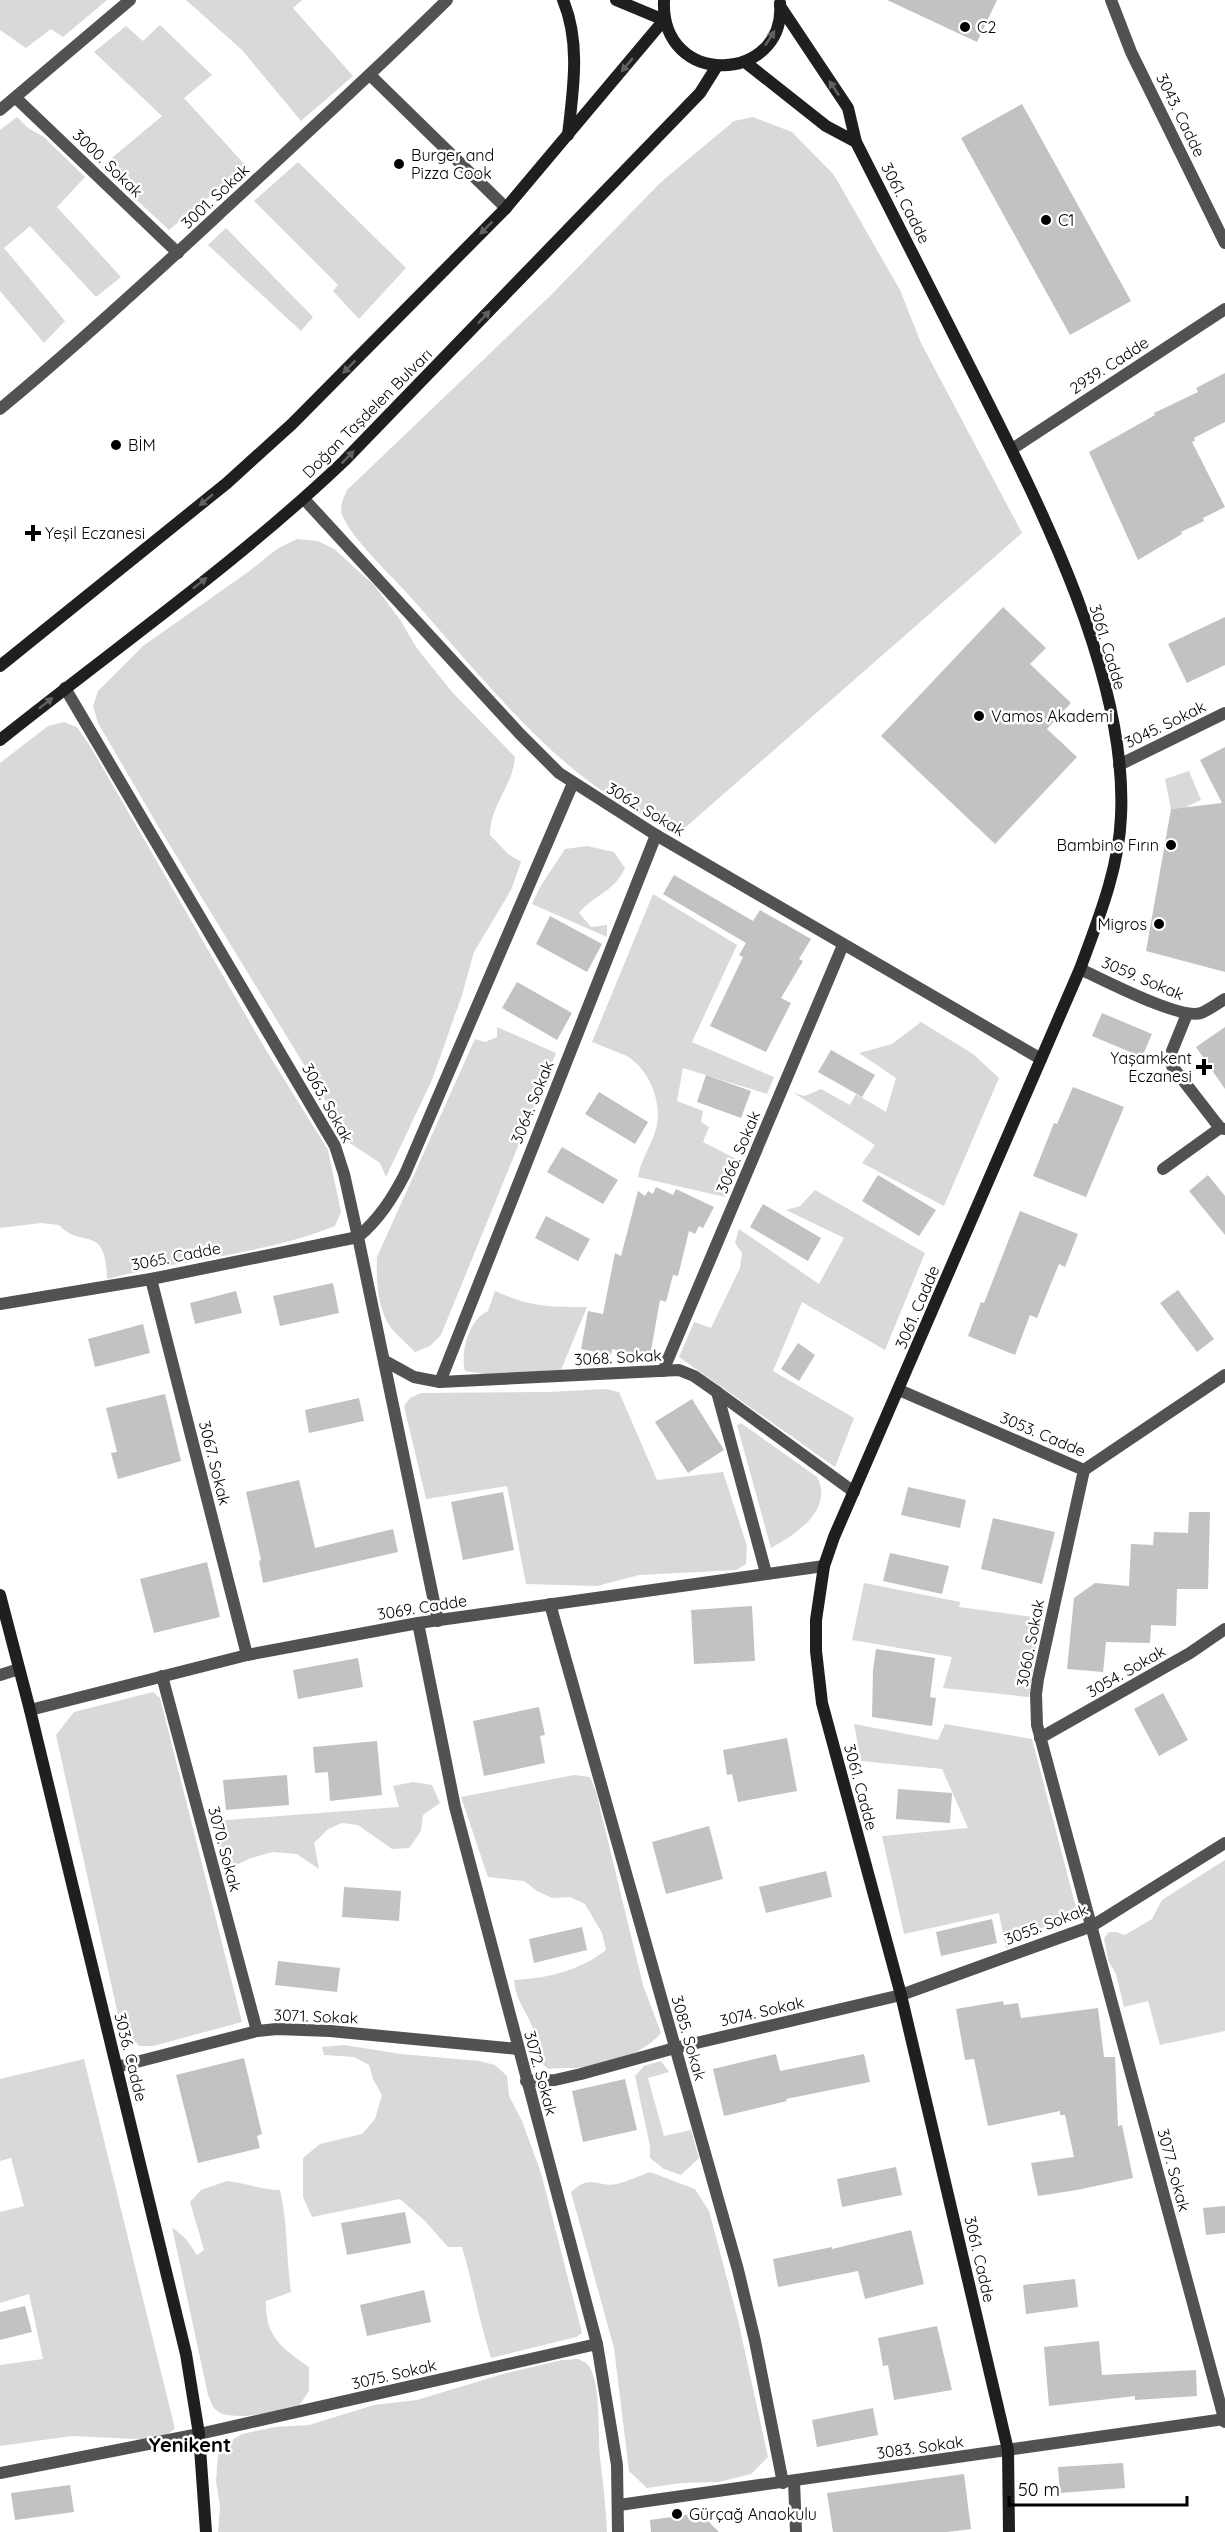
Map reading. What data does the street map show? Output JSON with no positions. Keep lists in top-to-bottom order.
{
  "streets": {
    "street": [
      "3043. Cadde",
      "3000. Sokak",
      "3001. Sokak",
      "3061. Cadde",
      "2939. Cadde",
      "Doğan Taşdelen Bulvarı",
      "3045. Sokak",
      "3062. Sokak",
      "3059. Sokak",
      "3064. Sokak",
      "3063. Sokak",
      "3066. Sokak",
      "3065. Cadde",
      "3068. Sokak",
      "3053. Cadde",
      "3067. Sokak",
      "3069. Cadde",
      "3060. Sokak",
      "3054. Sokak",
      "3070. Sokak",
      "3055. Sokak",
      "3074. Sokak",
      "3071. Sokak",
      "3085. Sokak",
      "3036. Cadde",
      "3072. Sokak",
      "3077. Sokak",
      "3075. Sokak",
      "3083. Sokak"
    ]
  },
  "crossings": [
    ["3000. Sokak", "3001. Sokak"],
    ["3061. Cadde", "2939. Cadde"],
    ["3061. Cadde", "3045. Sokak"],
    ["3061. Cadde", "3062. Sokak"],
    ["3061. Cadde", "3059. Sokak"],
    ["3061. Cadde", "3068. Sokak"],
    ["3061. Cadde", "3053. Cadde"],
    ["3061. Cadde", "3069. Cadde"],
    ["3061. Cadde", "3055. Sokak"],
    ["3061. Cadde", "3074. Sokak"],
    ["3061. Cadde", "3083. Sokak"],
    ["Doğan Taşdelen Bulvarı", "3062. Sokak"],
    ["Doğan Taşdelen Bulvarı", "3063. Sokak"],
    ["3062. Sokak", "3064. Sokak"],
    ["3062. Sokak", "3066. Sokak"],
    ["3064. Sokak", "3068. Sokak"],
    ["3063. Sokak", "3065. Cadde"],
    ["3063. Sokak", "3068. Sokak"],
    ["3063. Sokak", "3069. Cadde"],
    ["3066. Sokak", "3068. Sokak"],
    ["3065. Cadde", "3067. Sokak"],
    ["3053. Cadde", "3060. Sokak"],
    ["3067. Sokak", "3069. Cadde"],
    ["3069. Cadde", "3070. Sokak"],
    ["3069. Cadde", "3085. Sokak"],
    ["3069. Cadde", "3036. Cadde"],
    ["3069. Cadde", "3072. Sokak"],
    ["3060. Sokak", "3054. Sokak"],
    ["3060. Sokak", "3055. Sokak"],
    ["3060. Sokak", "3077. Sokak"],
    ["3070. Sokak", "3071. Sokak"],
    ["3055. Sokak", "3074. Sokak"],
    ["3055. Sokak", "3077. Sokak"],
    ["3074. Sokak", "3085. Sokak"],
    ["3074. Sokak", "3072. Sokak"],
    ["3071. Sokak", "3036. Cadde"],
    ["3071. Sokak", "3072. Sokak"],
    ["3085. Sokak", "3083. Sokak"],
    ["3036. Cadde", "3075. Sokak"],
    ["3072. Sokak", "3075. Sokak"],
    ["3072. Sokak", "3083. Sokak"],
    ["3077. Sokak", "3083. Sokak"]
  ],
  "districts": ["Yenikent"],
  "places": {
    "other": [
      "C2",
      "Burger and Pizza Cook",
      "C1",
      "BİM",
      "Vamos Akademi",
      "Bambino Fırın",
      "Migros",
      "Gürçağ Anaokulu"
    ],
    "health": ["Yeşil Eczanesi", "Yaşamkent Eczanesi"]
  },
  "scale_bar": "50 m"
}
